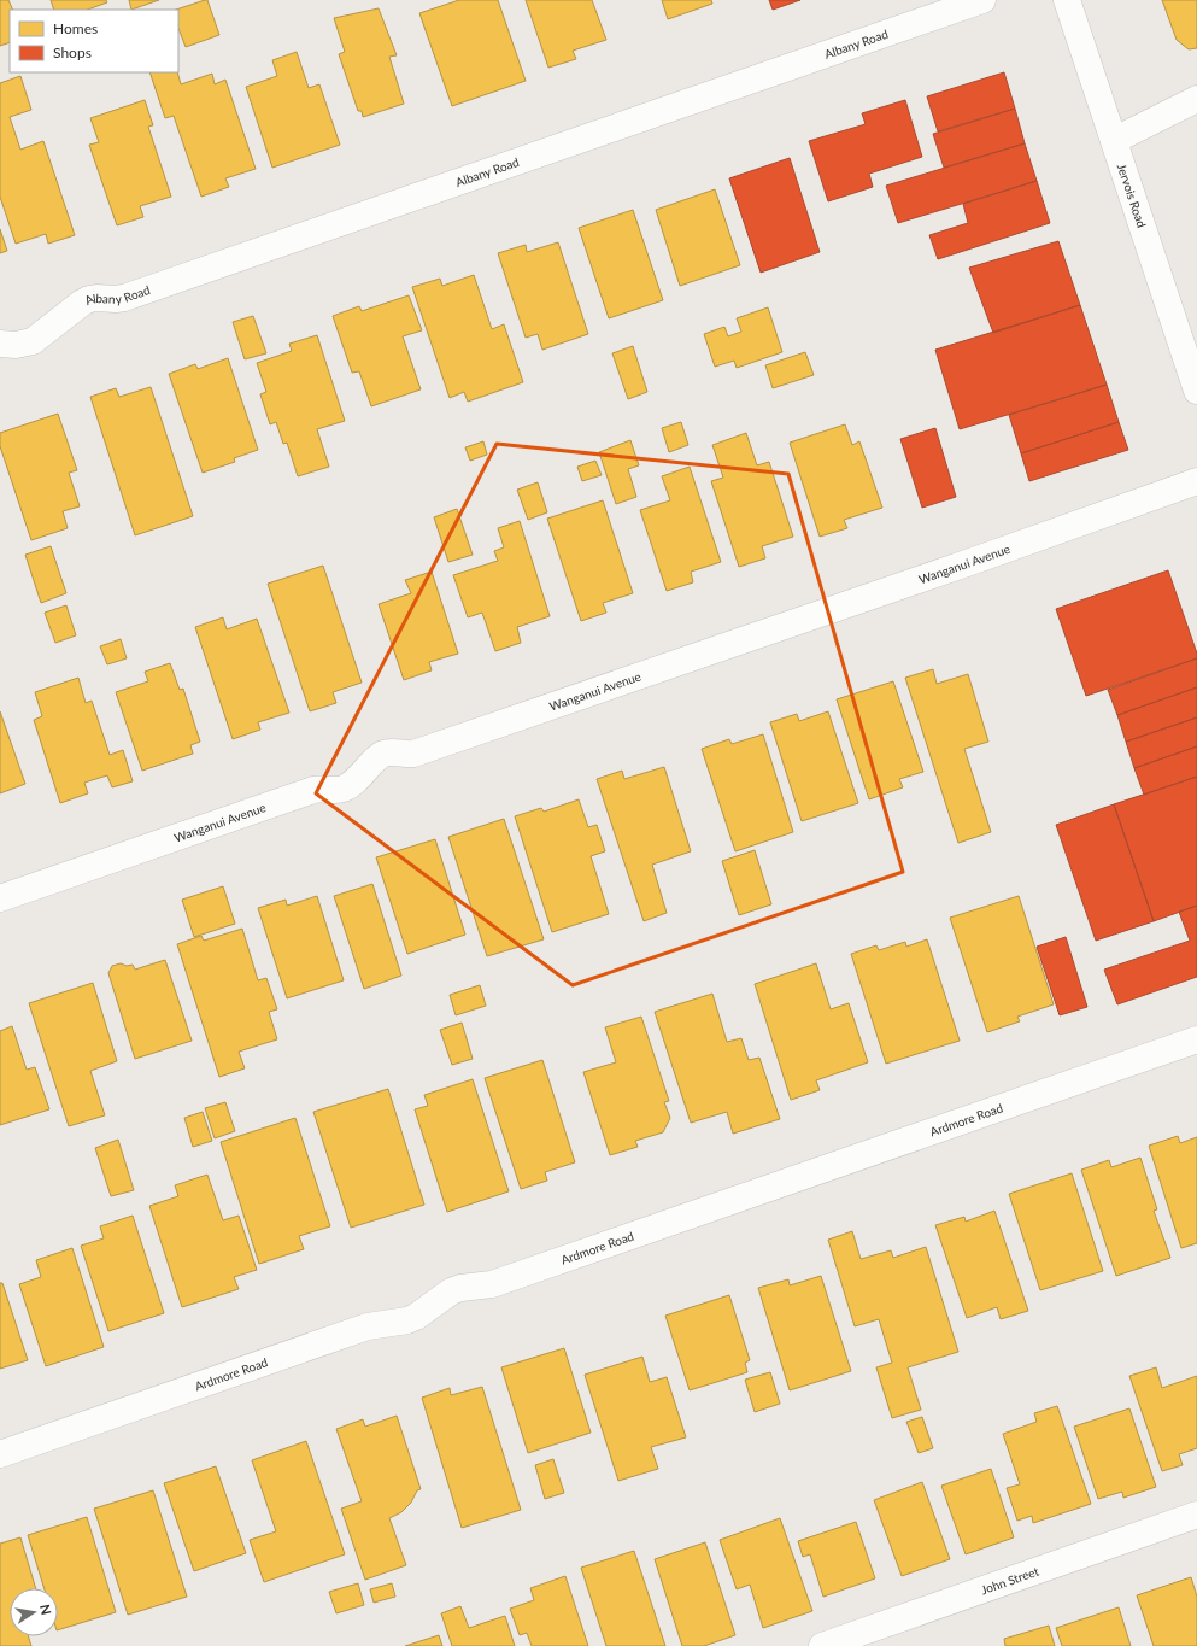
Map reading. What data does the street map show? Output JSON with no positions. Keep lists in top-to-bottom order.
{
  "streets": {
    "street": [
      "Albany Road",
      "Jervois Road",
      "Wanganui Avenue",
      "Ardmore Road",
      "John Street"
    ]
  },
  "legend": ["Homes", "Shops"],
  "north": "right"
}
